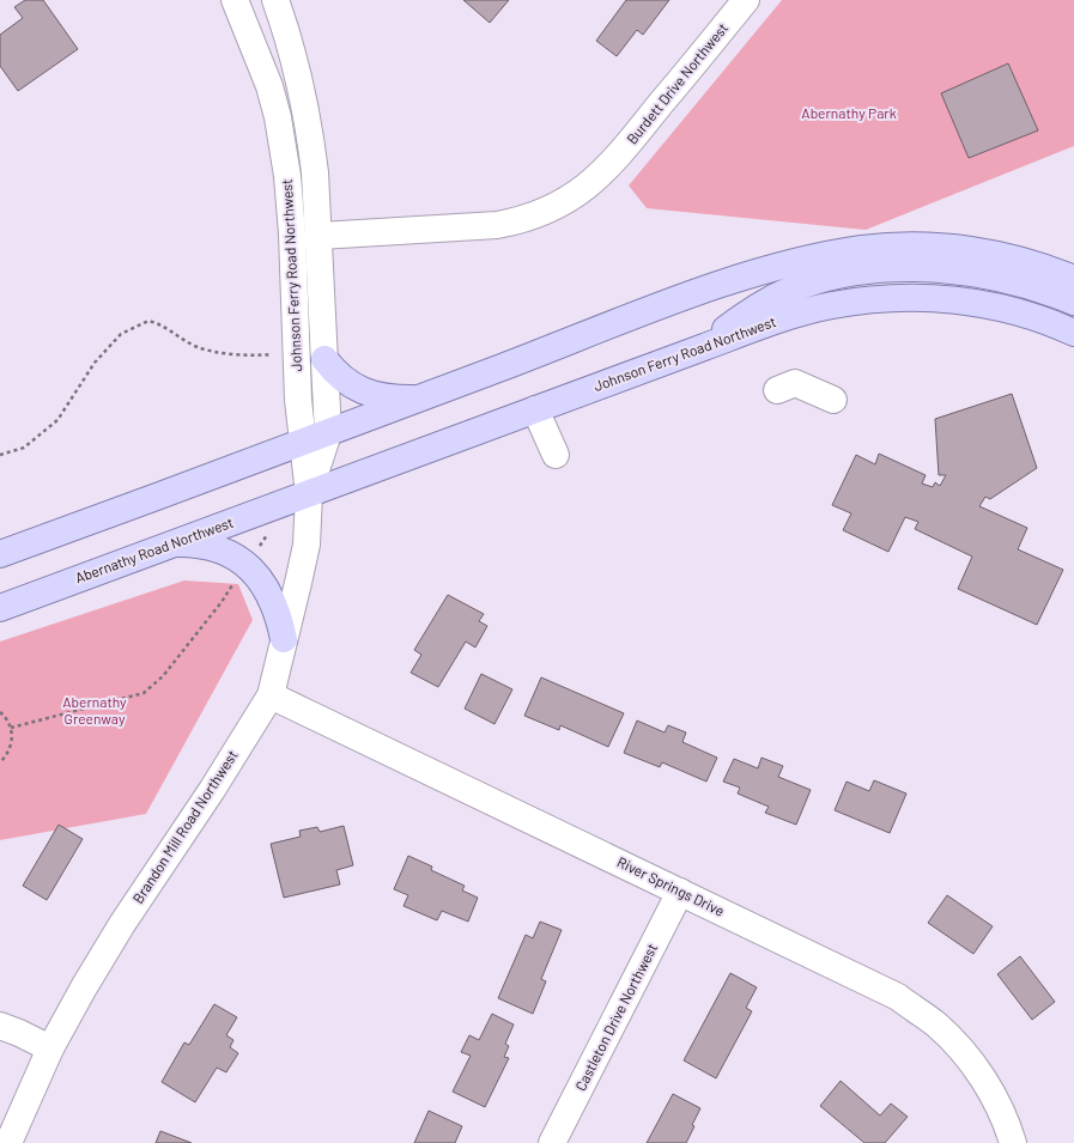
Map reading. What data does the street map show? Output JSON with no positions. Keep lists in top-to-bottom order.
{
  "streets": {
    "main road": ["Johnson Ferry Road Northwest", "Abernathy Road Northwest"],
    "street": [
      "Burdett Drive Northwest",
      "Brandon Mill Road Northwest",
      "River Springs Drive",
      "Castleton Drive Northwest"
    ]
  },
  "crossings": [
    ["Burdett Drive Northwest", "Johnson Ferry Road Northwest"],
    ["Johnson Ferry Road Northwest", "Abernathy Road Northwest"],
    ["Johnson Ferry Road Northwest", "Brandon Mill Road Northwest"],
    ["Abernathy Road Northwest", "Brandon Mill Road Northwest"],
    ["Brandon Mill Road Northwest", "River Springs Drive"],
    ["River Springs Drive", "Castleton Drive Northwest"]
  ],
  "parks": ["Abernathy Park", "Abernathy Greenway"]
}
